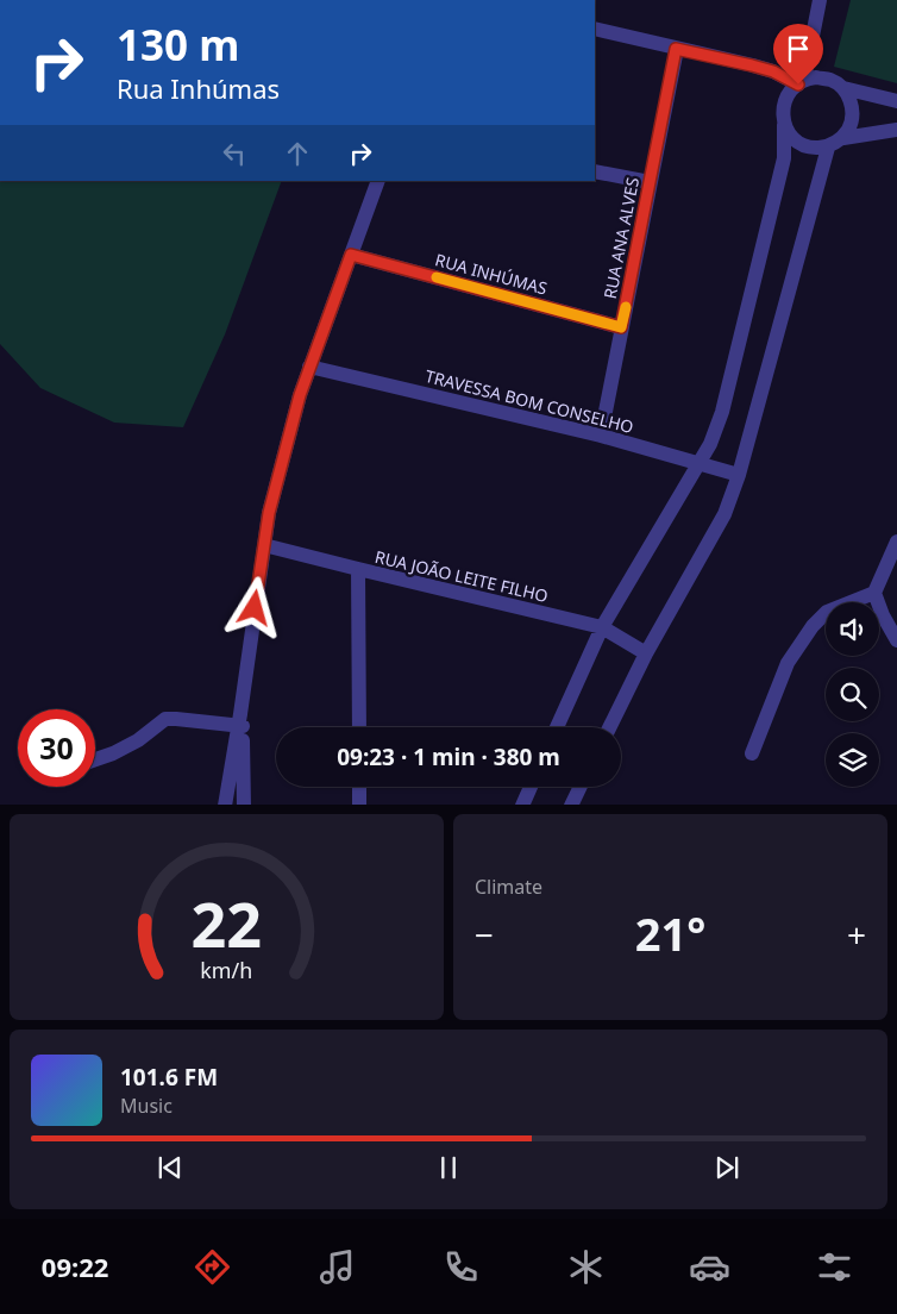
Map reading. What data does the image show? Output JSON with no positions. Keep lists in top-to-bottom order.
{
  "streets": {
    "street": [
      "RUA ANA ALVES",
      "RUA INHÚMAS",
      "TRAVESSA BOM CONSELHO",
      "RUA JOÃO LEITE FILHO"
    ]
  },
  "crossings": [
    ["RUA ANA ALVES", "RUA INHÚMAS"],
    ["RUA ANA ALVES", "TRAVESSA BOM CONSELHO"]
  ],
  "page": {
    "turn": ["130 m", "Rua Inhúmas"],
    "limit": "30",
    "trip": "09:23 · 1 min · 380 m",
    "tile": "Climate",
    "heat": ["−", "21°", "+"],
    "song": ["101.6 FM", "Music"],
    "tabs": "09:22",
    "gauge": ["22", "km/h"]
  }
}
